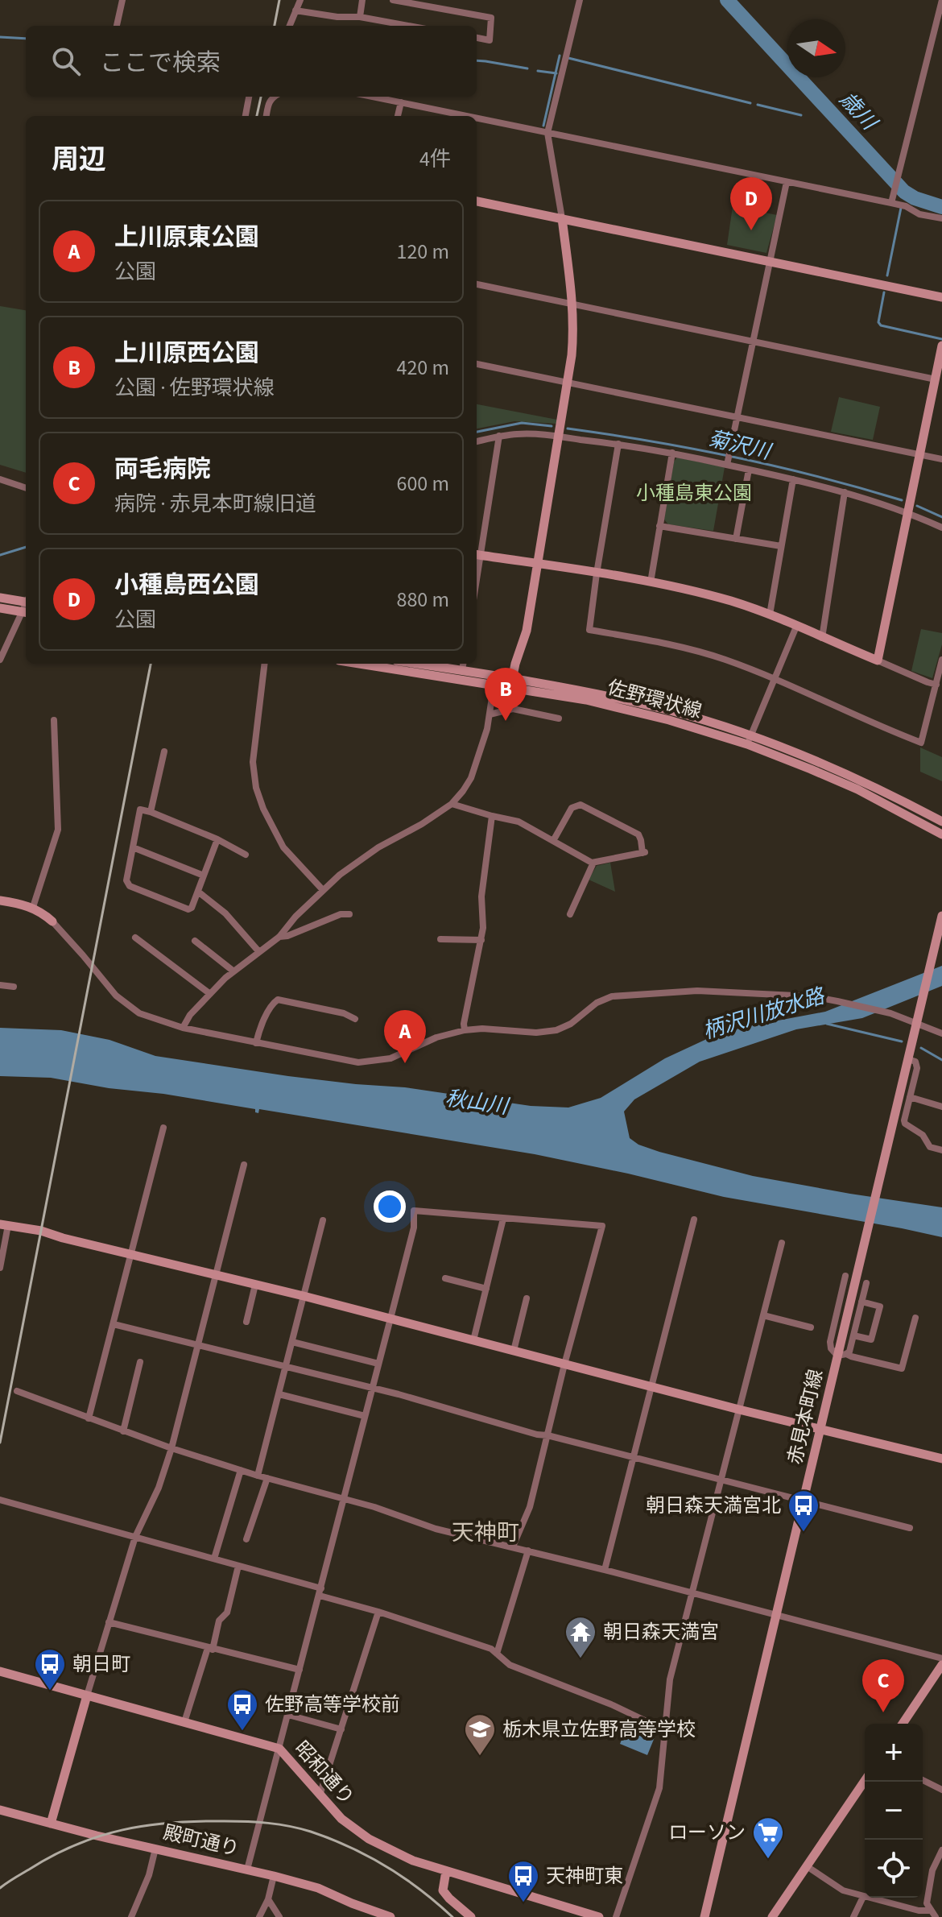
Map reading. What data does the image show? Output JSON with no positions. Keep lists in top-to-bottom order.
{
  "streets": {
    "street": [
      "佐野環状線",
      "赤見本町線",
      "昭和通り",
      "殿町通り"
    ]
  },
  "districts": ["天神町"],
  "water": [
    "歳川",
    "菊沢川",
    "柄沢川放水路",
    "秋山川"
  ],
  "parks": ["小種島東公園"],
  "places": {
    "bus stop": [
      "朝日森天満宮北",
      "朝日町",
      "佐野高等学校前",
      "天神町東"
    ],
    "temple": ["朝日森天満宮"],
    "school or university": ["栃木県立佐野高等学校"],
    "supermarket": ["ローソン"]
  },
  "north": "right",
  "page": {
    "search": "ここで検索",
    "heading": ["周辺", "4件"],
    "pins": [
      "D",
      "B",
      "A",
      "C"
    ],
    "list": [
      {
        "mark": "A",
        "name": "上川原東公園",
        "note": "公園",
        "value": "120 m"
      },
      {
        "mark": "B",
        "name": "上川原西公園",
        "note": "公園 · 佐野環状線",
        "value": "420 m"
      },
      {
        "mark": "C",
        "name": "両毛病院",
        "note": "病院 · 赤見本町線旧道",
        "value": "600 m"
      },
      {
        "mark": "D",
        "name": "小種島西公園",
        "note": "公園",
        "value": "880 m"
      }
    ],
    "map_buttons": ["+", "−"]
  }
}
